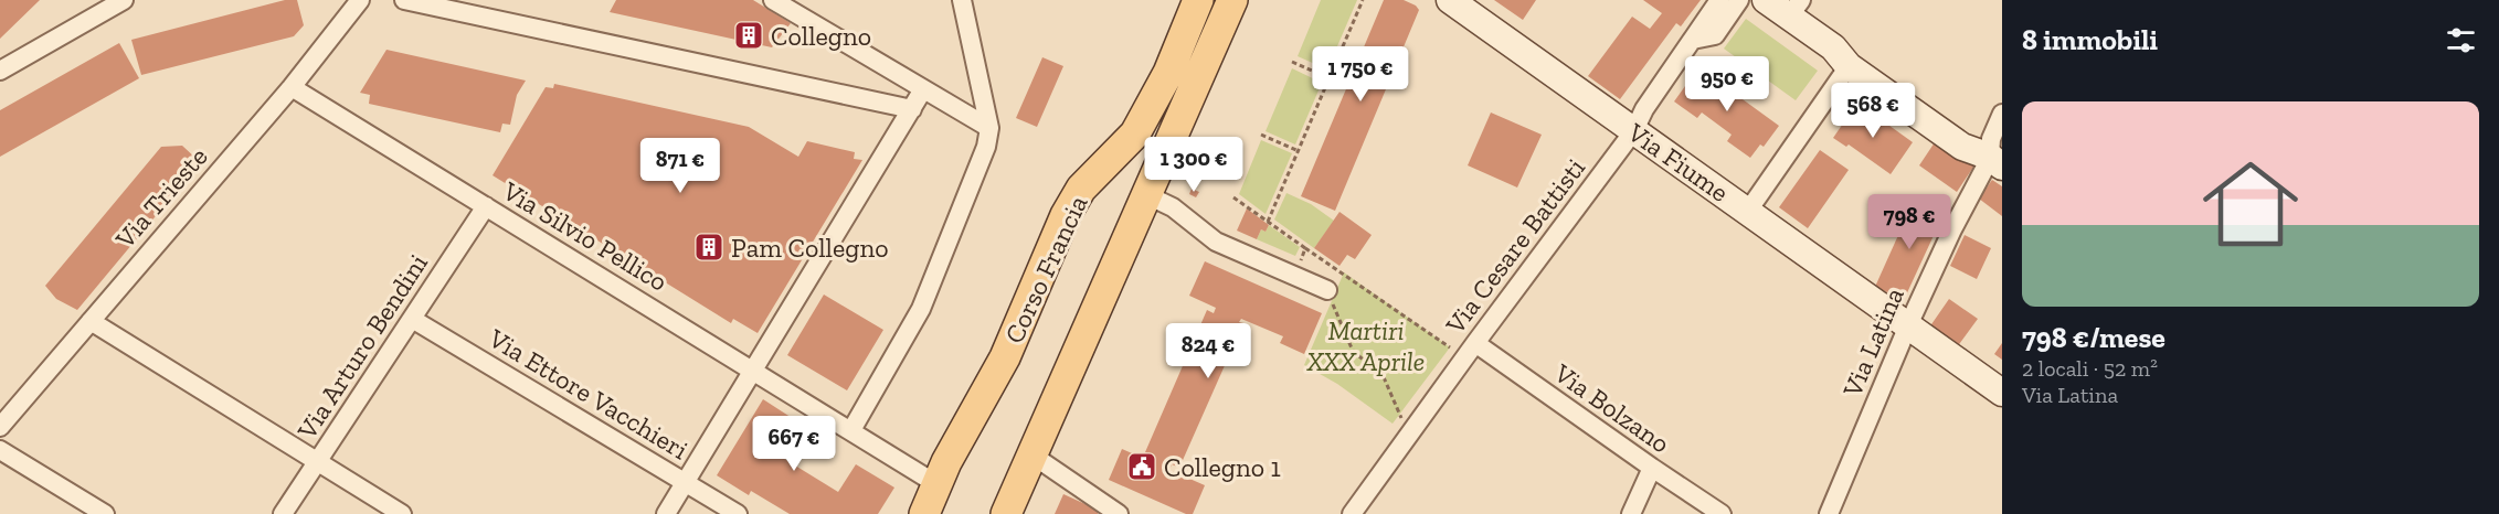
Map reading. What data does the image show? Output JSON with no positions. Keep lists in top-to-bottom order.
{
  "streets": {
    "main road": ["Corso Francia"],
    "street": [
      "Via Fiume",
      "Via Trieste",
      "Via Silvio Pellico",
      "Via Cesare Battisti",
      "Via Latina",
      "Via Arturo Bendini",
      "Via Ettore Vacchieri",
      "Via Bolzano"
    ]
  },
  "crossings": [
    ["Via Fiume", "Via Cesare Battisti"],
    ["Via Fiume", "Via Latina"],
    ["Via Trieste", "Via Silvio Pellico"],
    ["Via Silvio Pellico", "Via Arturo Bendini"],
    ["Via Cesare Battisti", "Via Bolzano"],
    ["Via Arturo Bendini", "Via Ettore Vacchieri"]
  ],
  "parks": ["Martiri XXX Aprile"],
  "places": {
    "building": ["Collegno", "Pam Collegno"],
    "public building": ["Collegno 1"]
  },
  "page": {
    "heading": "8 immobili",
    "price": [
      "1 750 €",
      "950 €",
      "568 €",
      "1 300 €",
      "871 €",
      "798 €",
      "824 €",
      "667 €"
    ],
    "list": [
      {
        "name": "798 €/mese",
        "note": "2 locali · 52 m² · Via Latina"
      }
    ]
  }
}
